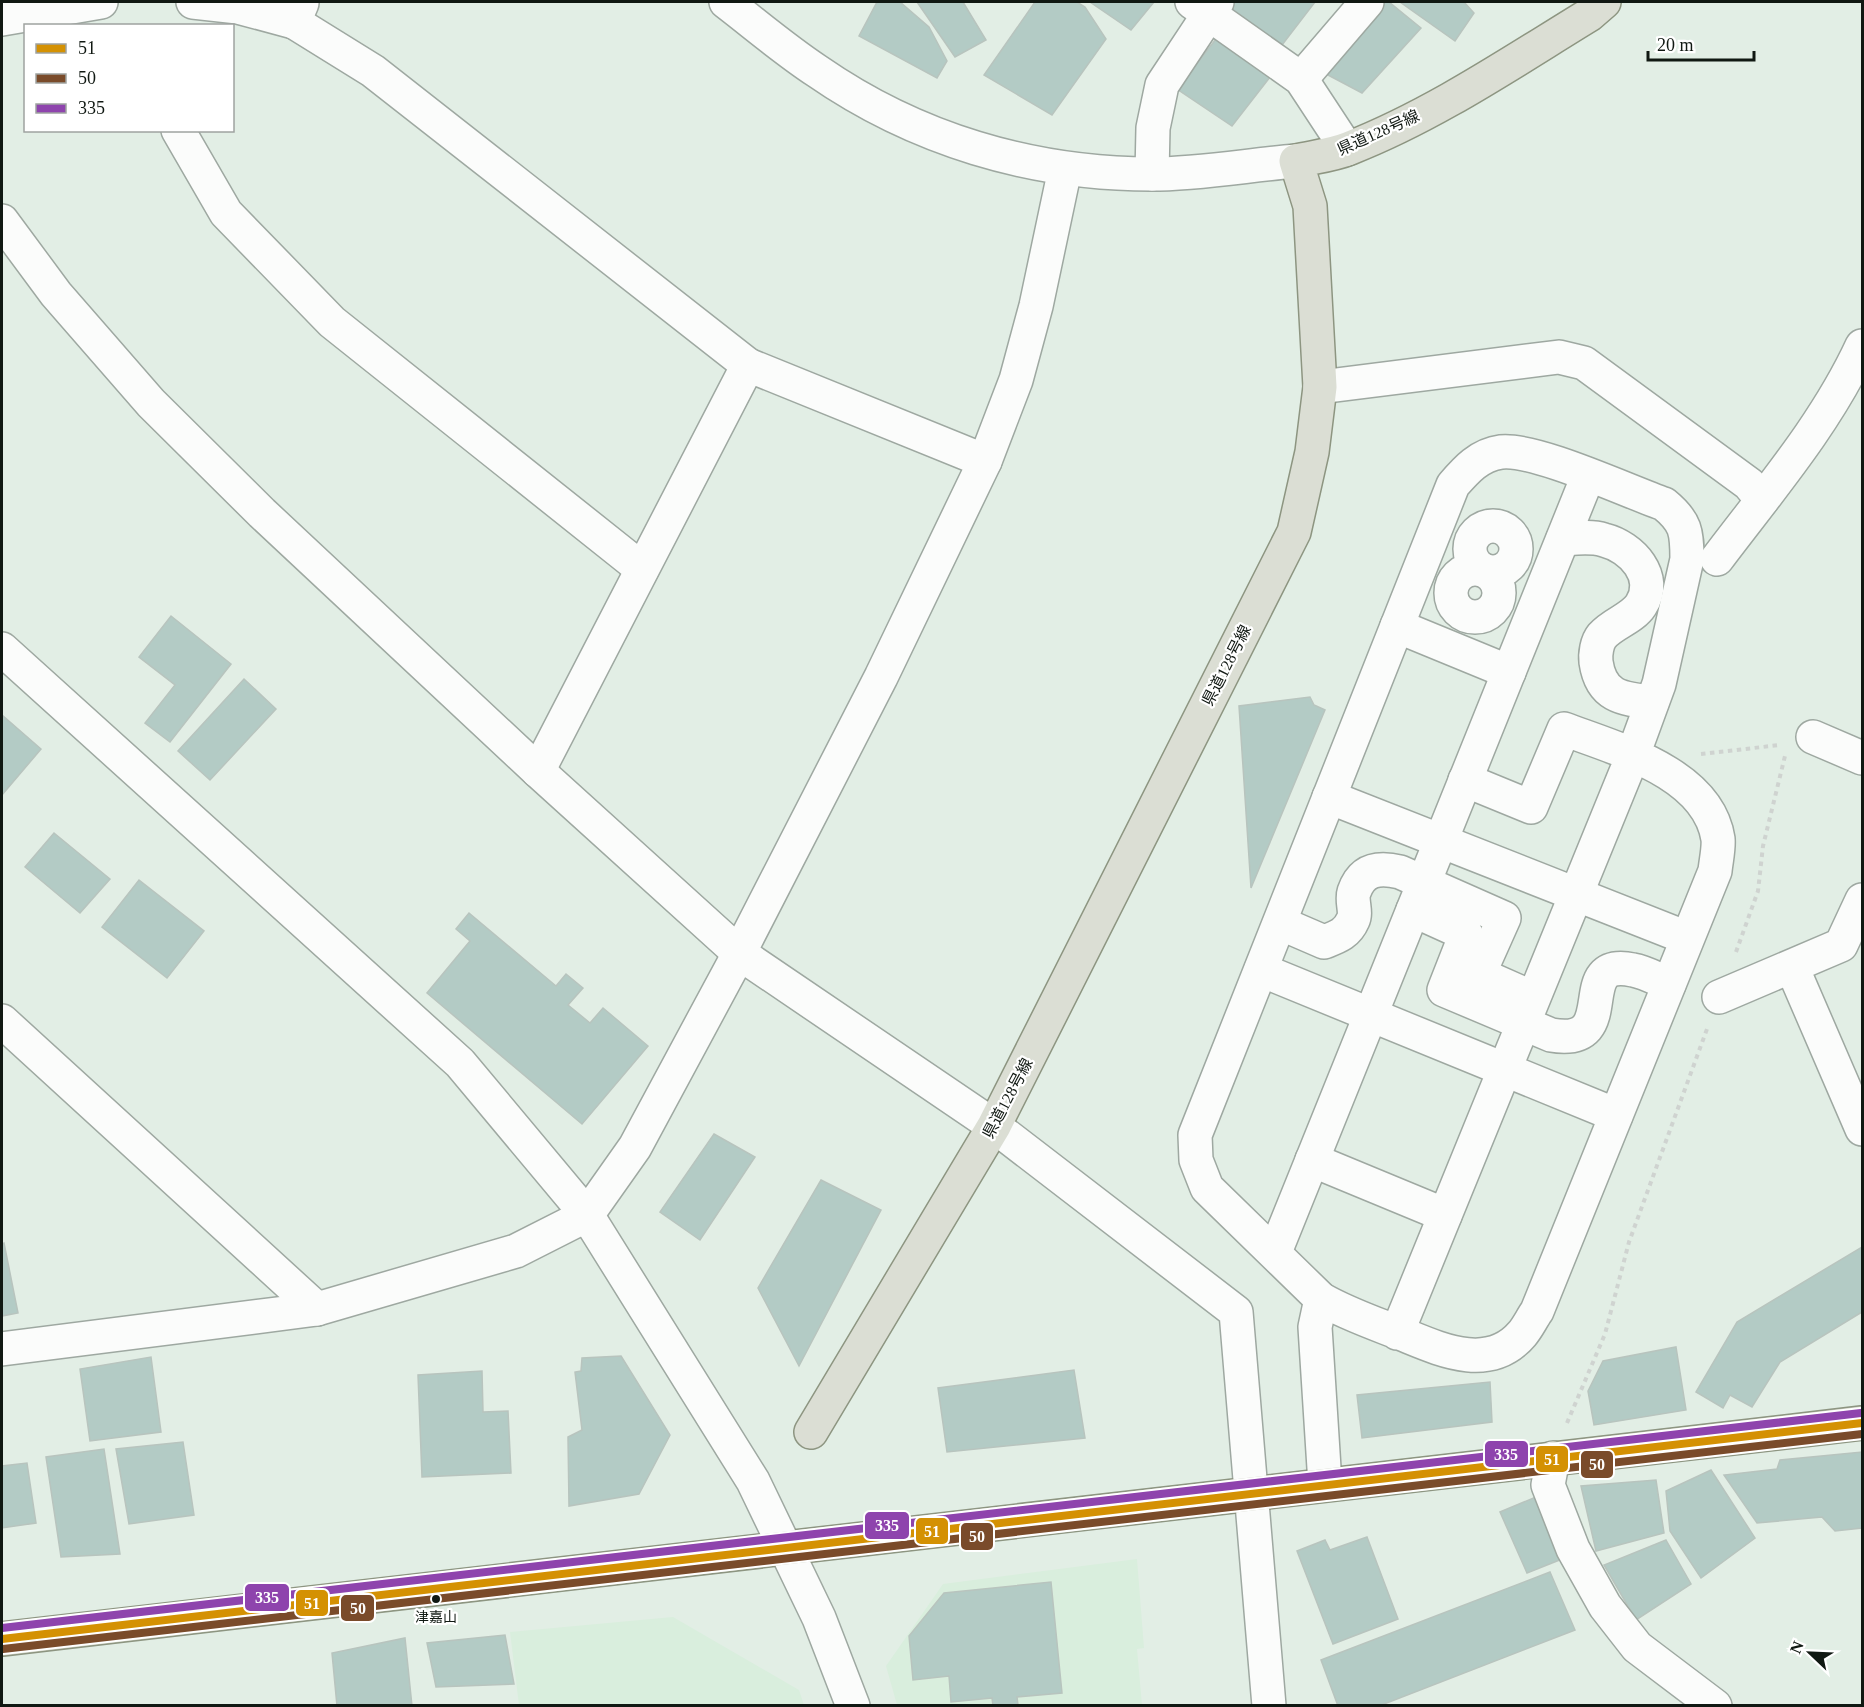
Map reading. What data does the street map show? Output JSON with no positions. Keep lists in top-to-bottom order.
{
  "streets": {
    "main road": ["県道128号線"]
  },
  "places": ["津嘉山"],
  "lines": ["transit line 335", "transit line 51", "transit line 50"],
  "legend": ["51", "50", "335"],
  "scale_bar": "20 m",
  "north": "top left"
}
